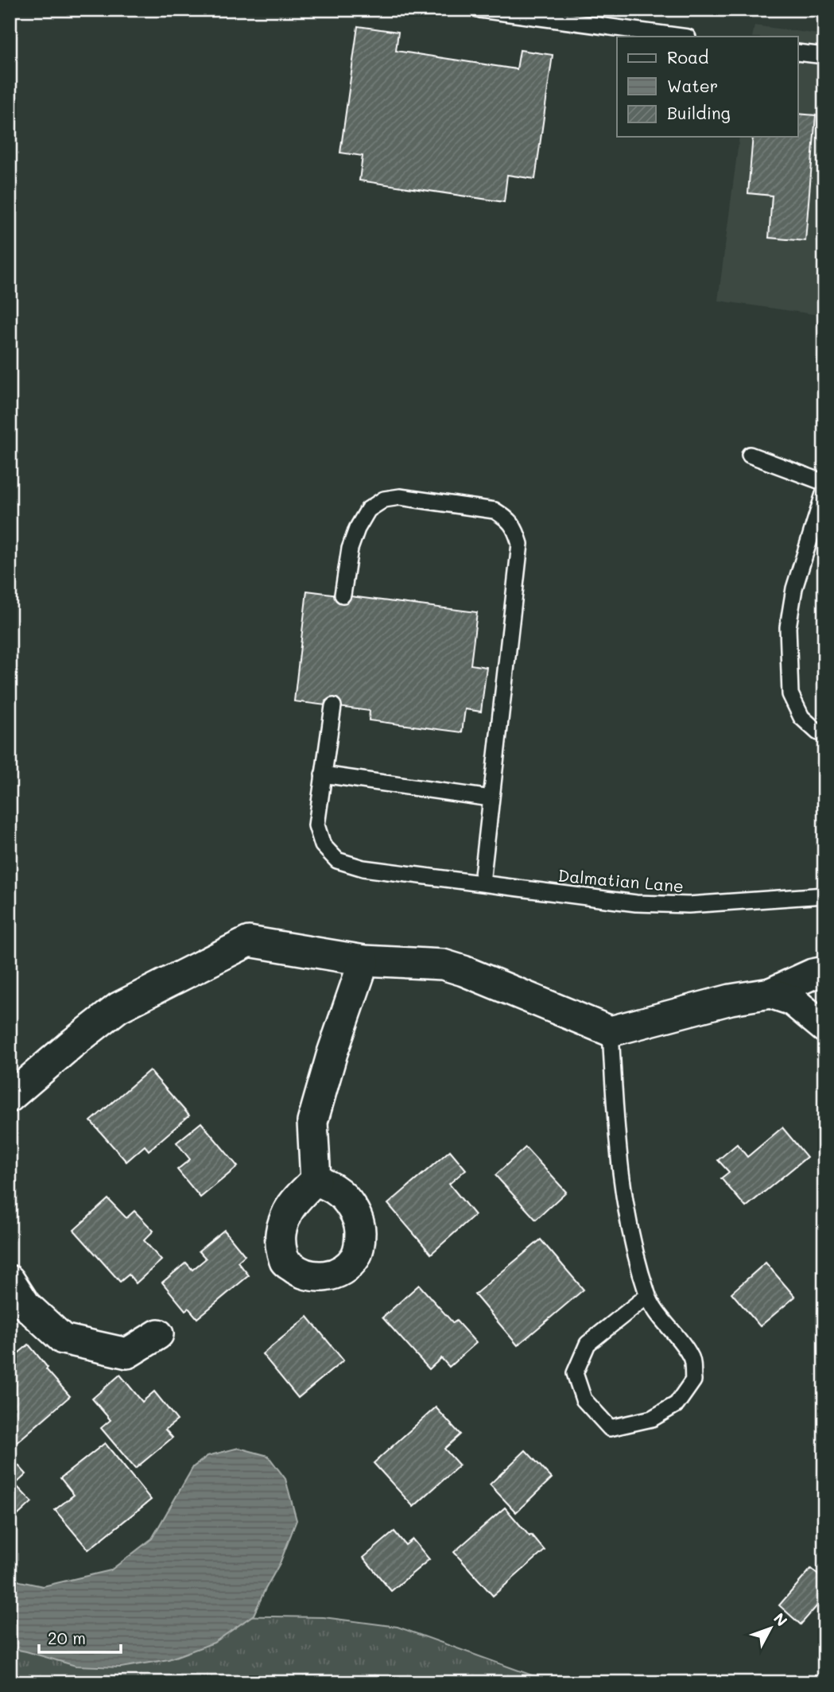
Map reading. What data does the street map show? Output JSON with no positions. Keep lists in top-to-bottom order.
{
  "streets": {
    "lane": ["Dalmatian Lane"]
  },
  "legend": ["Road", "Water", "Building"],
  "scale_bar": "20 m",
  "north": "top right"
}
